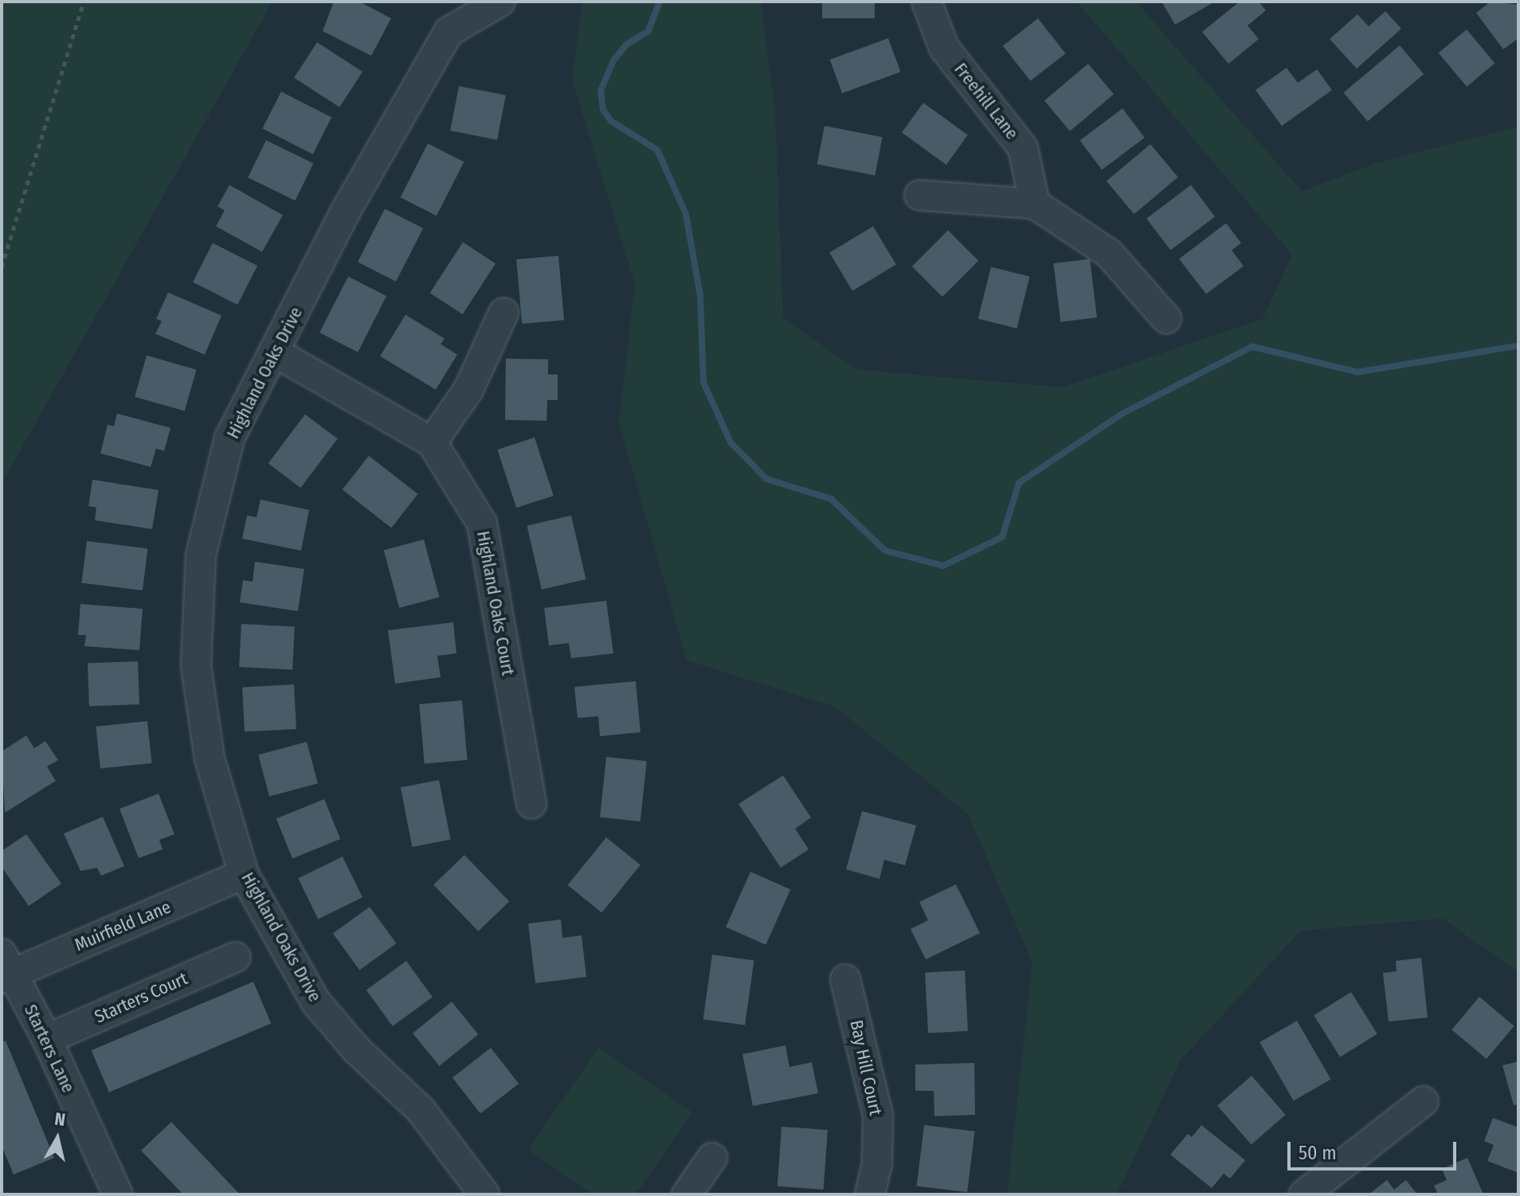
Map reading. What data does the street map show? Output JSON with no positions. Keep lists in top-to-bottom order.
{
  "streets": {
    "street": [
      "Freehill Lane",
      "Highland Oaks Drive",
      "Highland Oaks Court",
      "Muirfield Lane",
      "Starters Court",
      "Starters Lane",
      "Bay Hill Court"
    ]
  },
  "crossings": [
    ["Highland Oaks Drive", "Highland Oaks Court"],
    ["Highland Oaks Drive", "Muirfield Lane"],
    ["Muirfield Lane", "Starters Lane"],
    ["Starters Court", "Starters Lane"]
  ],
  "scale_bar": "50 m",
  "north": "top"
}
